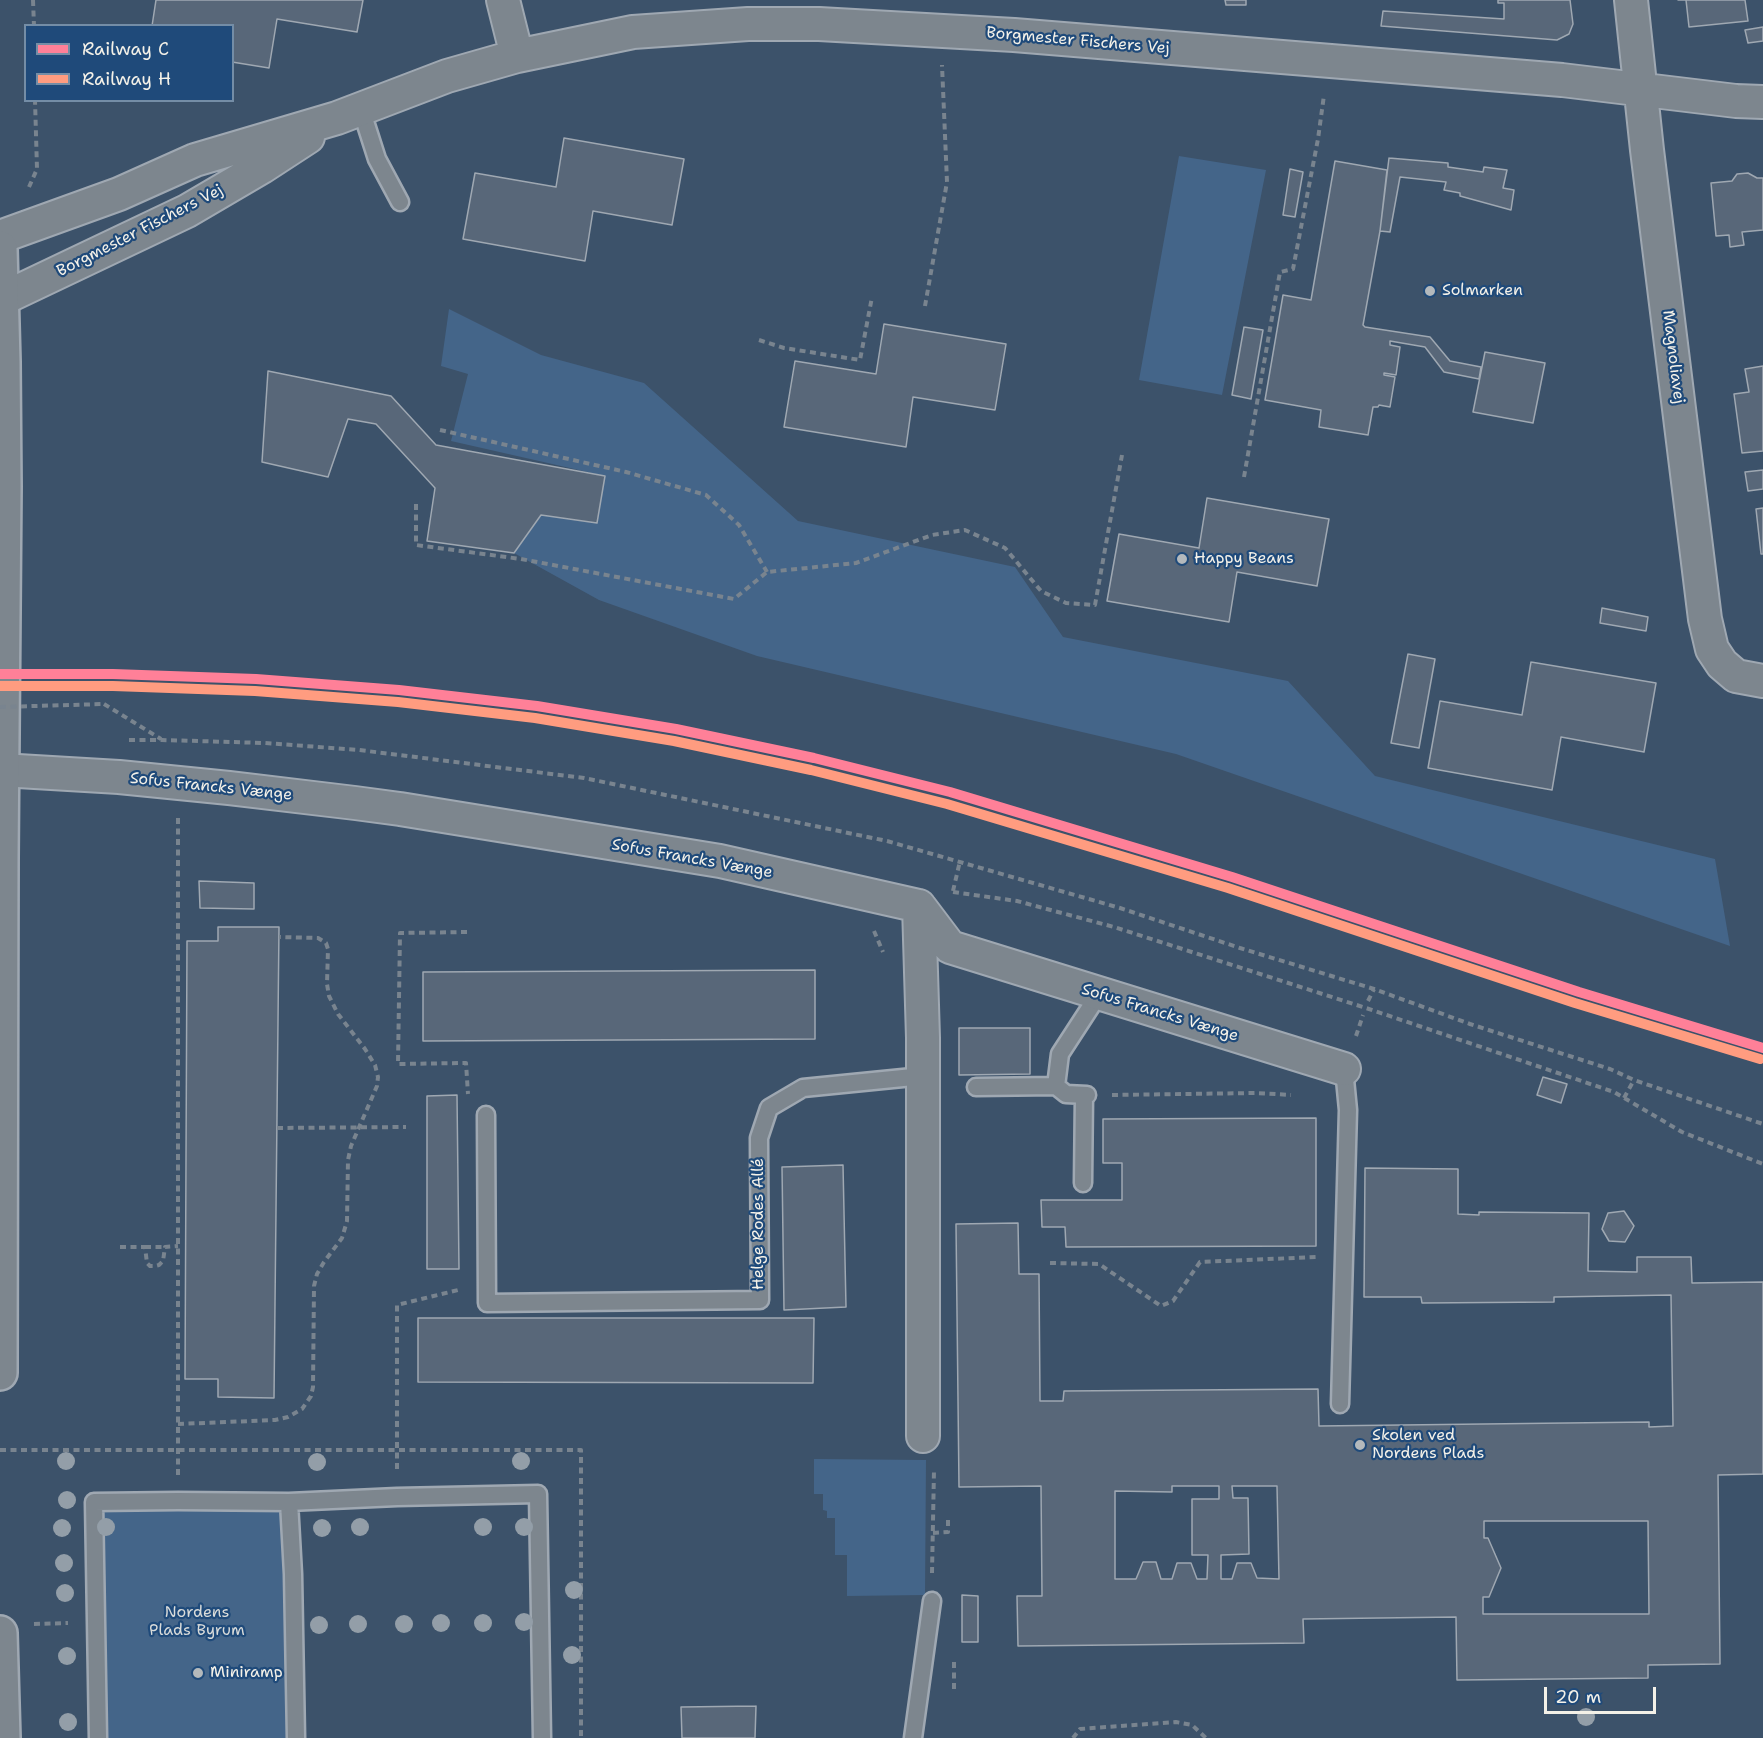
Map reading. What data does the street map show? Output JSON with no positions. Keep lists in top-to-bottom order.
{
  "streets": {
    "street": ["Borgmester Fischers Vej", "Magnoliavej", "Sofus Francks Vænge"],
    "lane": ["Helge Rodes Allé"]
  },
  "crossings": [
    ["Borgmester Fischers Vej", "Magnoliavej"]
  ],
  "parks": ["Nordens Plads Byrum"],
  "places": [
    "Solmarken",
    "Happy Beans",
    "Skolen ved Nordens Plads",
    "Miniramp"
  ],
  "lines": ["rail line C", "rail line H"],
  "legend": ["Railway C", "Railway H"],
  "scale_bar": "20 m"
}
